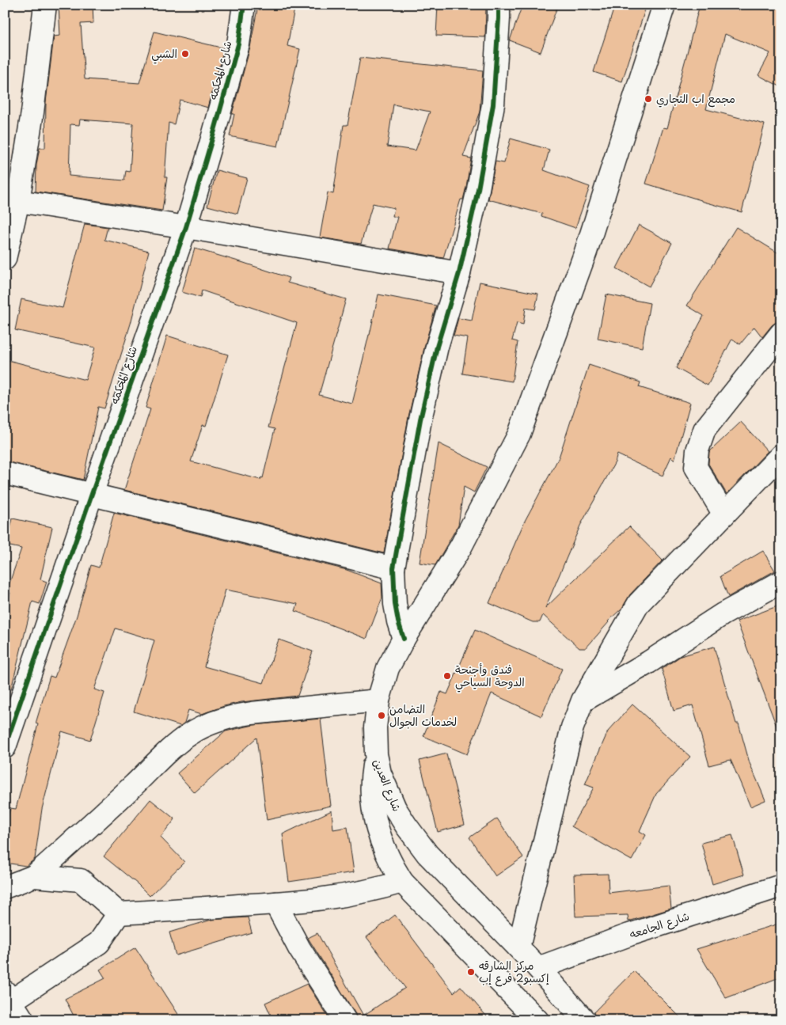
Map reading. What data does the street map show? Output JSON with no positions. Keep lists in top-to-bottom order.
{
  "streets": {
    "street": ["شارع المحكمه", "شارع العدين", "شارع الجامعه"]
  },
  "crossings": [
    ["شارع العدين", "شارع الجامعه"]
  ],
  "places": [
    "الشبي",
    "مجمع اب التجاري",
    "فندق وأجنحة الدوحة السياحي",
    "التضامن لخدمات الجوال",
    "مركز الشارقه إكسبو2 فرع إب"
  ]
}
